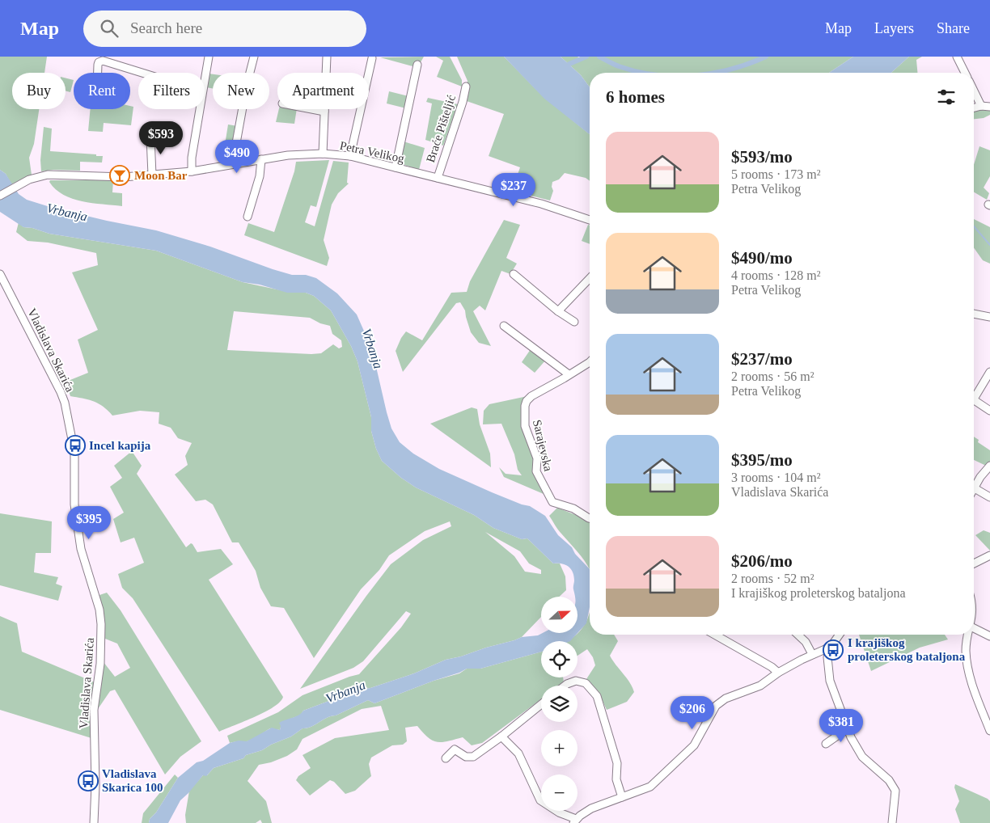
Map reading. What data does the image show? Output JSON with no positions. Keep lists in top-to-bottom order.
{
  "streets": {
    "street": [
      "Braće Pišteljić",
      "Petra Velikog",
      "Vladislava Skarića",
      "Sarajevska"
    ]
  },
  "crossings": [
    ["Braće Pišteljić", "Petra Velikog"]
  ],
  "water": ["Vrbanja"],
  "places": {
    "bar": ["Moon Bar"],
    "bus stop": ["Incel kapija", "I krajiškog proleterskog bataljona", "Vladislava Skarica 100"]
  },
  "north": "right",
  "page": {
    "header": "Map",
    "search": "Search here",
    "nav": ["Map", "Layers", "Share"],
    "chip": [
      "Buy",
      "Rent",
      "Filters",
      "New",
      "Apartment"
    ],
    "heading": "6 homes",
    "price": [
      "$593",
      "$490",
      "$237",
      "$395",
      "$206",
      "$381"
    ],
    "list": [
      {
        "name": "$593/mo",
        "note": "5 rooms · 173 m² · Petra Velikog"
      },
      {
        "name": "$490/mo",
        "note": "4 rooms · 128 m² · Petra Velikog"
      },
      {
        "name": "$237/mo",
        "note": "2 rooms · 56 m² · Petra Velikog"
      },
      {
        "name": "$395/mo",
        "note": "3 rooms · 104 m² · Vladislava Skarića"
      },
      {
        "name": "$206/mo",
        "note": "2 rooms · 52 m² · I krajiškog proleterskog bataljona"
      }
    ],
    "map_buttons": ["+", "−"]
  }
}
